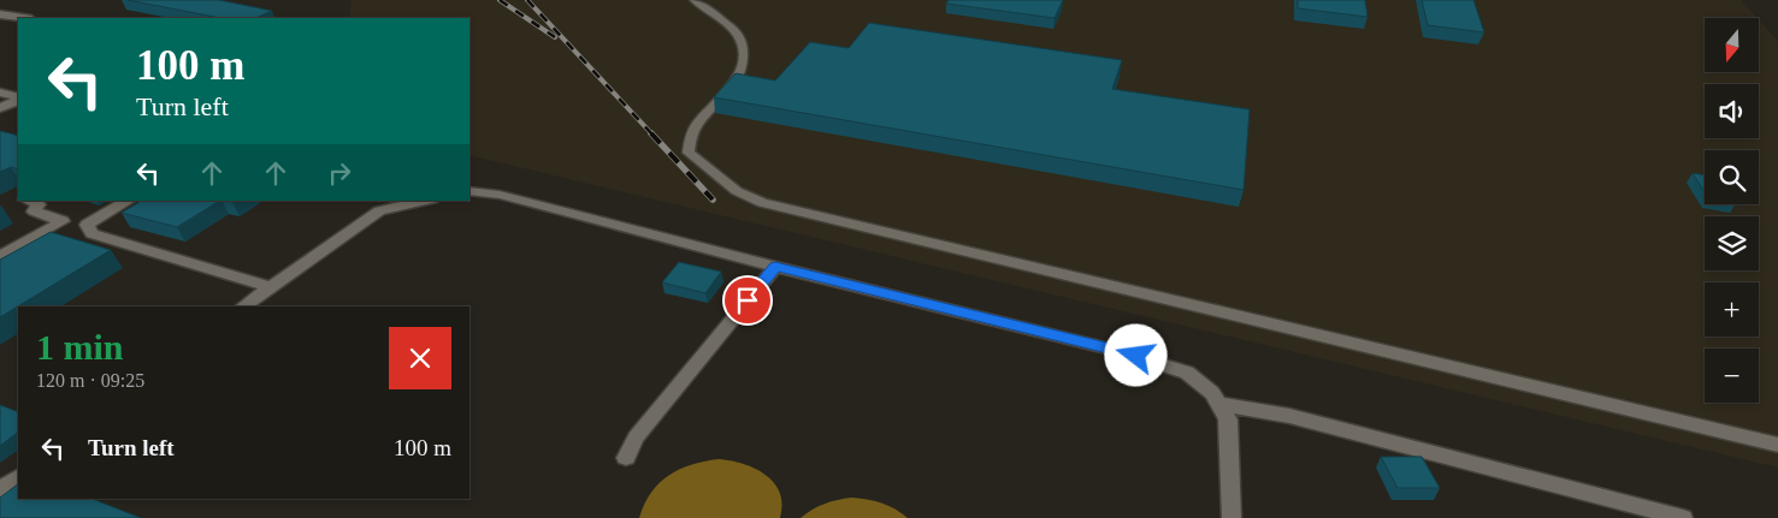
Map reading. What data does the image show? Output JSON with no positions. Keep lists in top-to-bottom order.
{
  "north": "bottom",
  "page": {
    "map_buttons": ["+", "−"],
    "turn": ["100 m", "Turn left"],
    "heading": ["1 min", "120 m · 09:25"],
    "list": [
      {
        "name": "Turn left",
        "value": "100 m"
      }
    ]
  }
}
